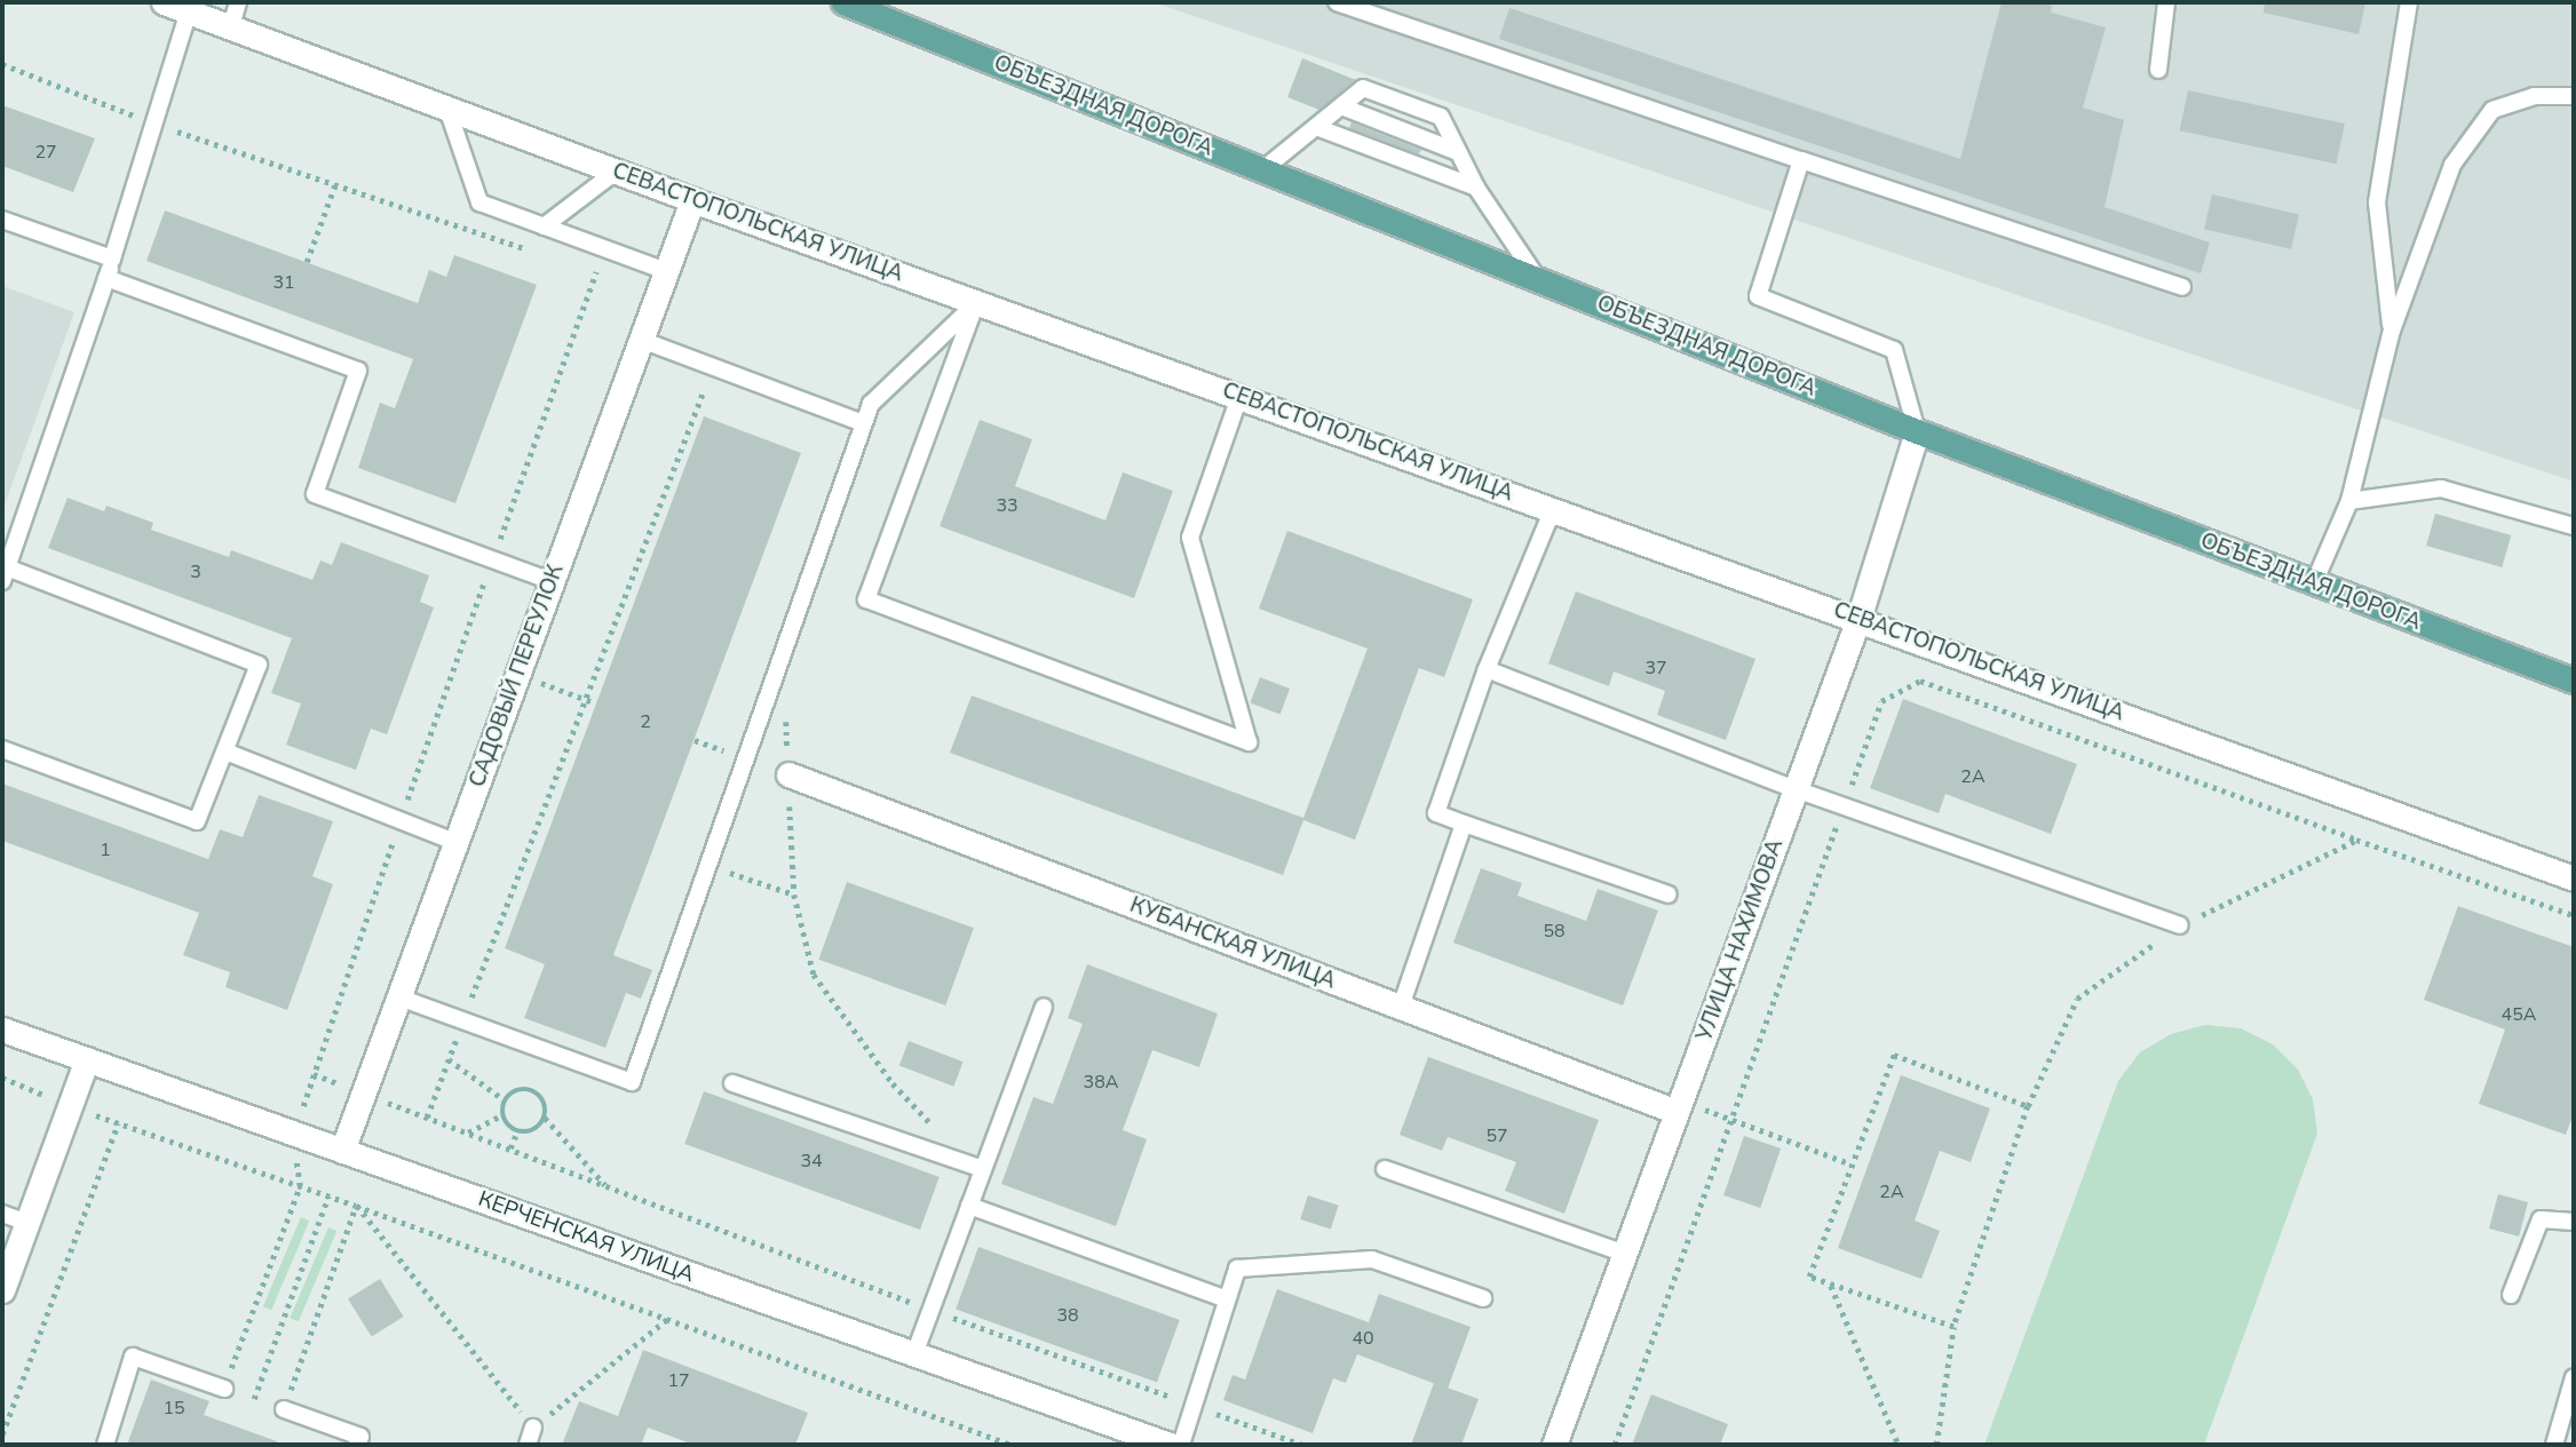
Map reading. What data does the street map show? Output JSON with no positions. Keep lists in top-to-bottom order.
{
  "streets": {
    "main road": ["ОБЪЕЗДНАЯ ДОРОГА"],
    "street": [
      "СЕВАСТОПОЛЬСКАЯ УЛИЦА",
      "САДОВЫЙ ПЕРЕУЛОК",
      "УЛИЦА НАХИМОВА",
      "КУБАНСКАЯ УЛИЦА",
      "КЕРЧЕНСКАЯ УЛИЦА"
    ]
  },
  "crossings": [
    ["ОБЪЕЗДНАЯ ДОРОГА", "УЛИЦА НАХИМОВА"],
    ["СЕВАСТОПОЛЬСКАЯ УЛИЦА", "САДОВЫЙ ПЕРЕУЛОК"],
    ["СЕВАСТОПОЛЬСКАЯ УЛИЦА", "УЛИЦА НАХИМОВА"],
    ["САДОВЫЙ ПЕРЕУЛОК", "КЕРЧЕНСКАЯ УЛИЦА"],
    ["УЛИЦА НАХИМОВА", "КУБАНСКАЯ УЛИЦА"]
  ],
  "house_numbers": [
    "27",
    "31",
    "33",
    "3",
    "37",
    "2",
    "2А",
    "1",
    "58",
    "45А",
    "38А",
    "57",
    "34",
    "2А",
    "38",
    "40",
    "17",
    "15"
  ]
}
